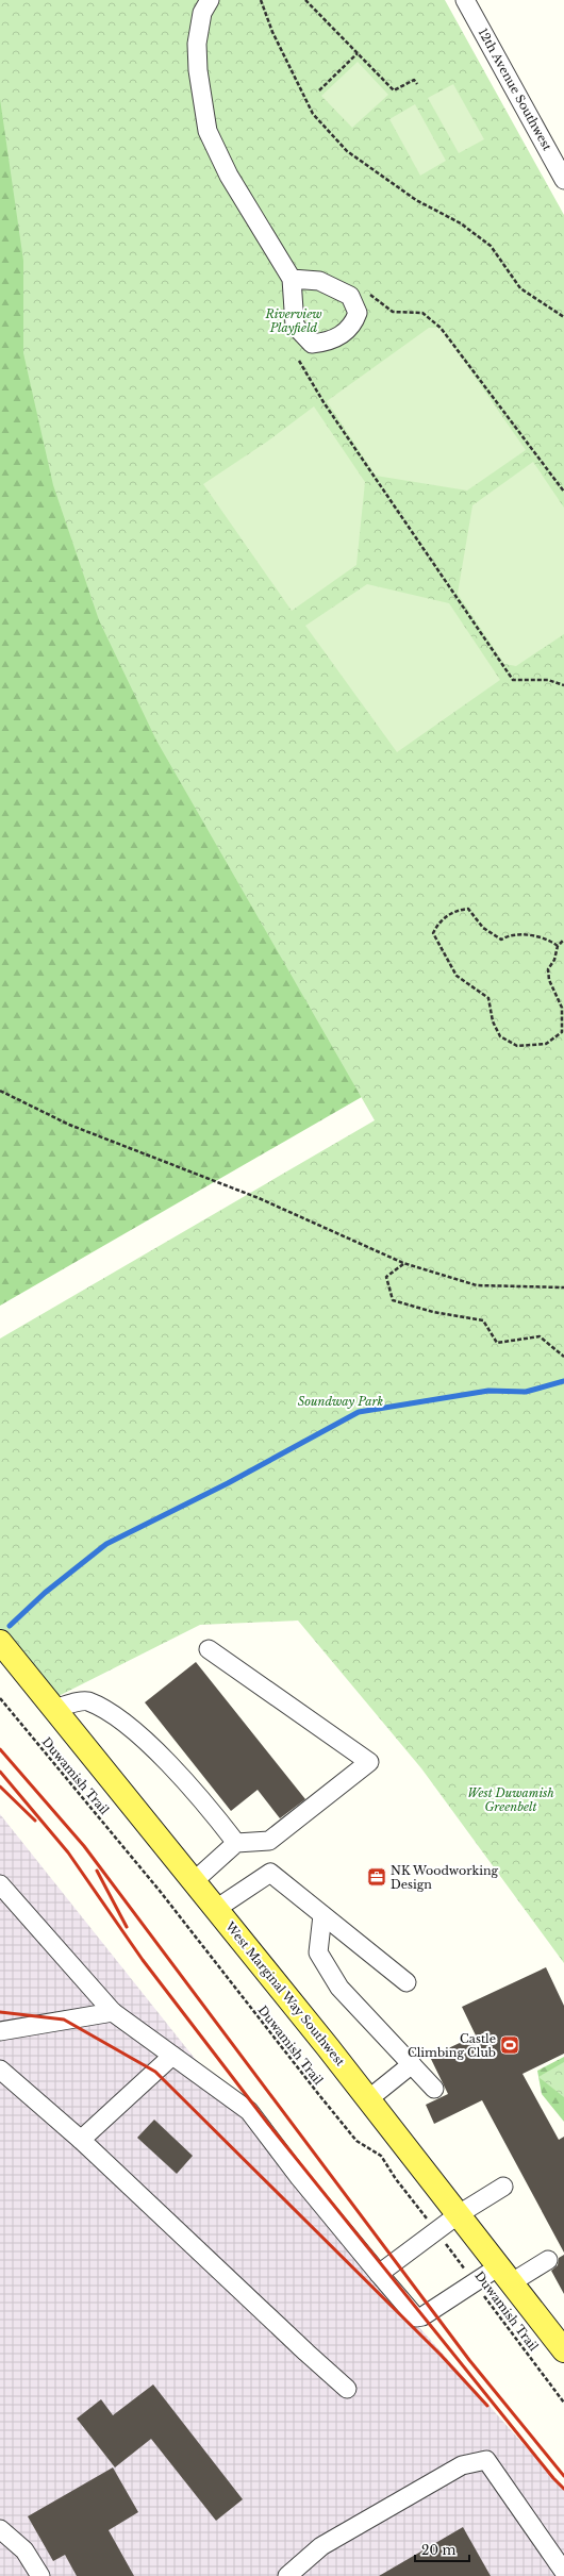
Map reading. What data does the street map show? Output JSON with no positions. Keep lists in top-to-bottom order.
{
  "streets": {
    "main road": ["West Marginal Way Southwest"],
    "street": ["12th Avenue Southwest"],
    "path": ["Duwamish Trail"]
  },
  "parks": ["Riverview Playfield", "Soundway Park", "West Duwamish Greenbelt"],
  "places": {
    "office": ["NK Woodworking Design"],
    "sports": ["Castle Climbing Club"]
  },
  "scale_bar": "20 m"
}
